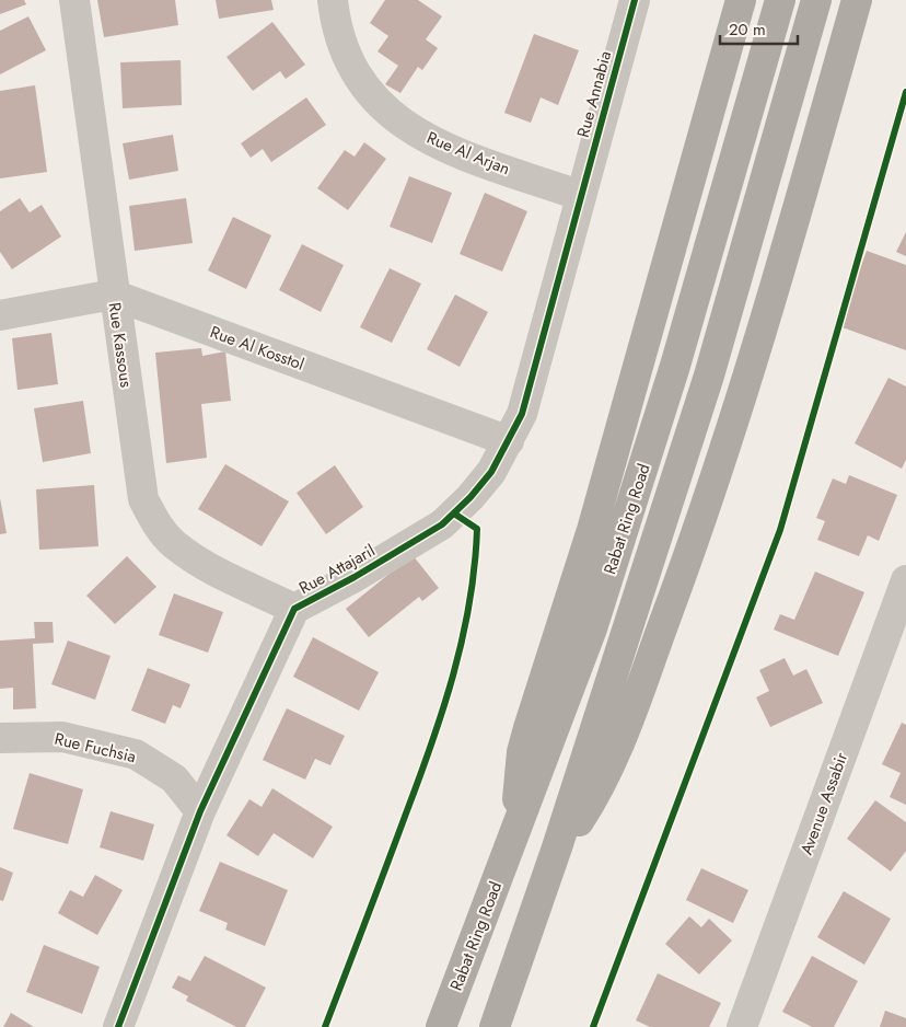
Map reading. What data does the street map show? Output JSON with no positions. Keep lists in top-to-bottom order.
{
  "streets": {
    "highway": ["Rabat Ring Road"],
    "street": [
      "Rue Annabia",
      "Rue Al Arjan",
      "Rue Kassous",
      "Rue Al Kosstol",
      "Rue Attajaril",
      "Rue Fuchsia",
      "Avenue Assabir"
    ]
  },
  "crossings": [
    ["Rue Annabia", "Rue Al Arjan"],
    ["Rue Annabia", "Rue Attajaril"],
    ["Rue Al Arjan", "Rue Attajaril"],
    ["Rue Kassous", "Rue Al Kosstol"],
    ["Rue Kassous", "Rue Attajaril"],
    ["Rue Al Kosstol", "Rue Attajaril"],
    ["Rue Attajaril", "Rue Fuchsia"]
  ],
  "scale_bar": "20 m"
}
